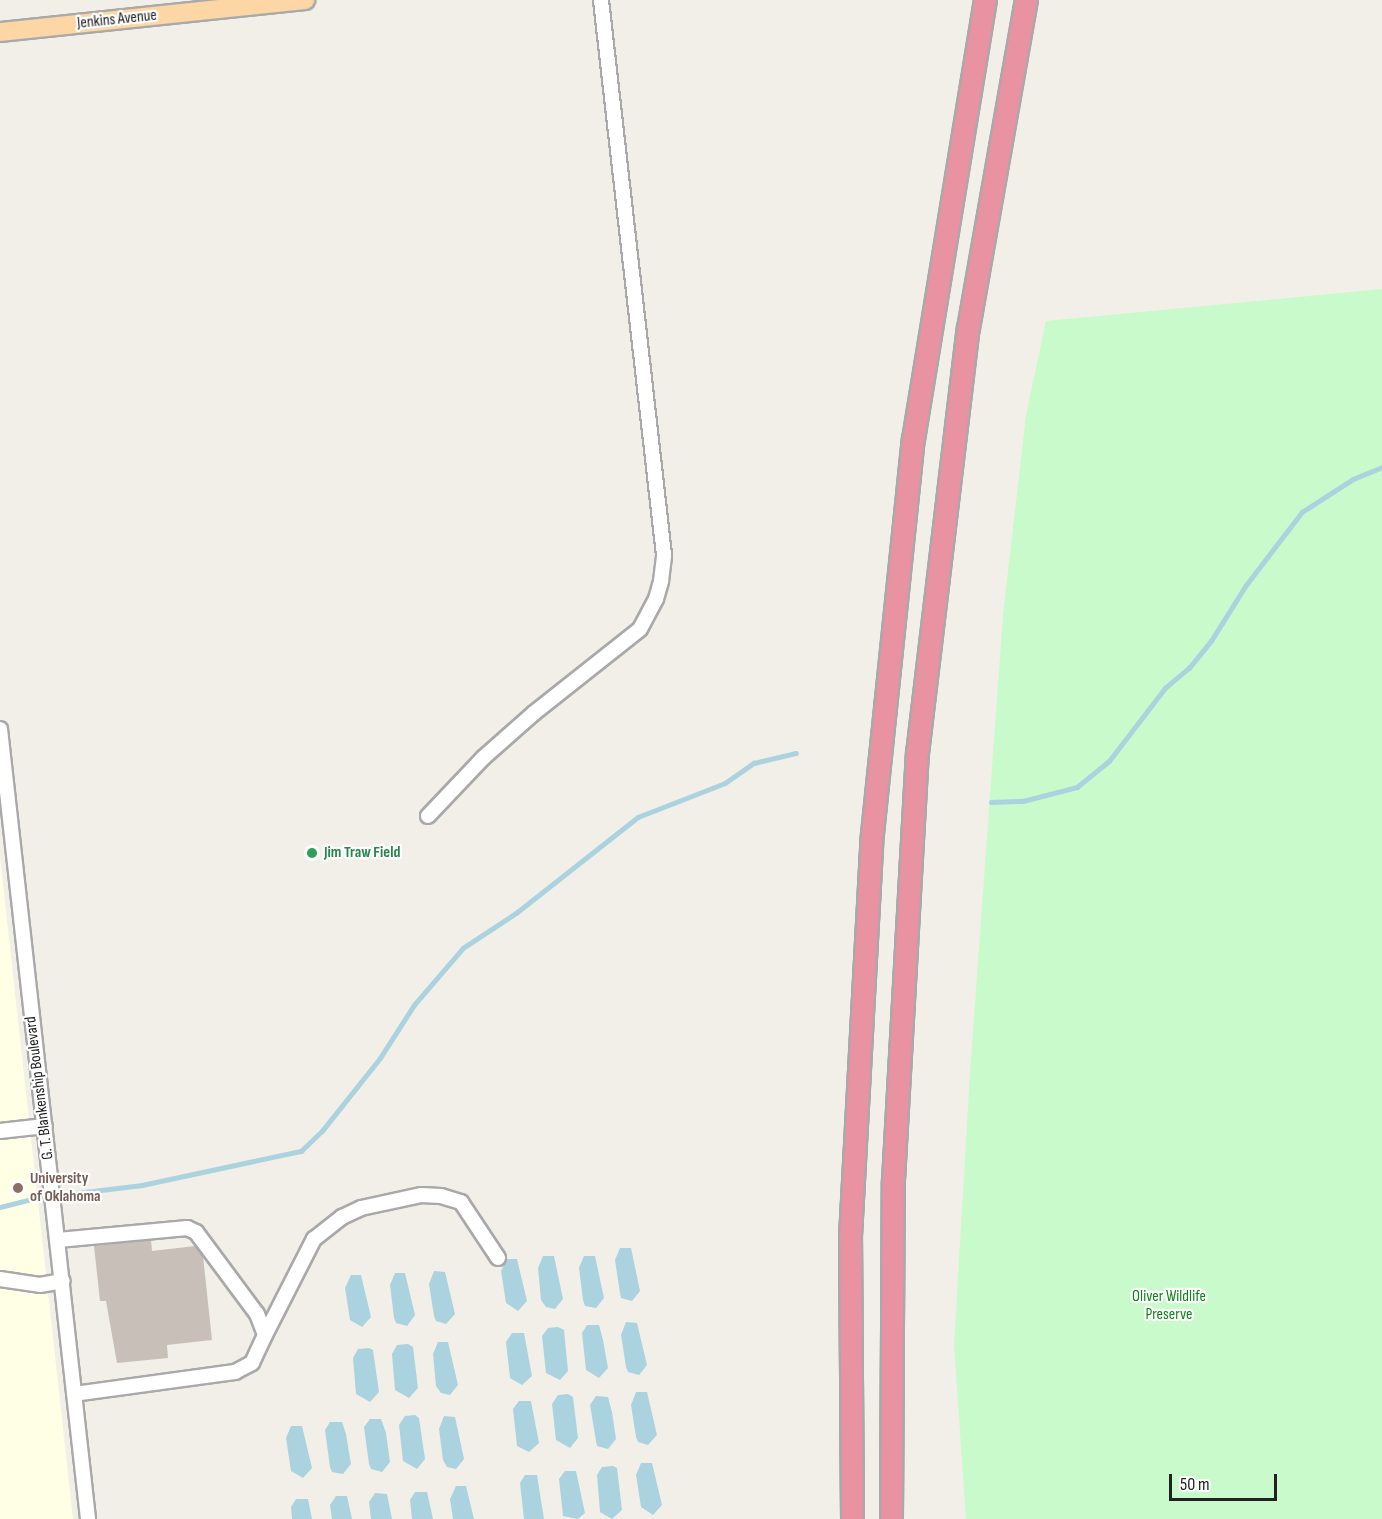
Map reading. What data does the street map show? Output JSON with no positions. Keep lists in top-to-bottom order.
{
  "streets": {
    "main road": ["Jenkins Avenue"],
    "street": ["G. T. Blankenship Boulevard"]
  },
  "parks": ["Oliver Wildlife Preserve"],
  "places": ["Jim Traw Field", "University of Oklahoma"],
  "scale_bar": "50 m"
}
